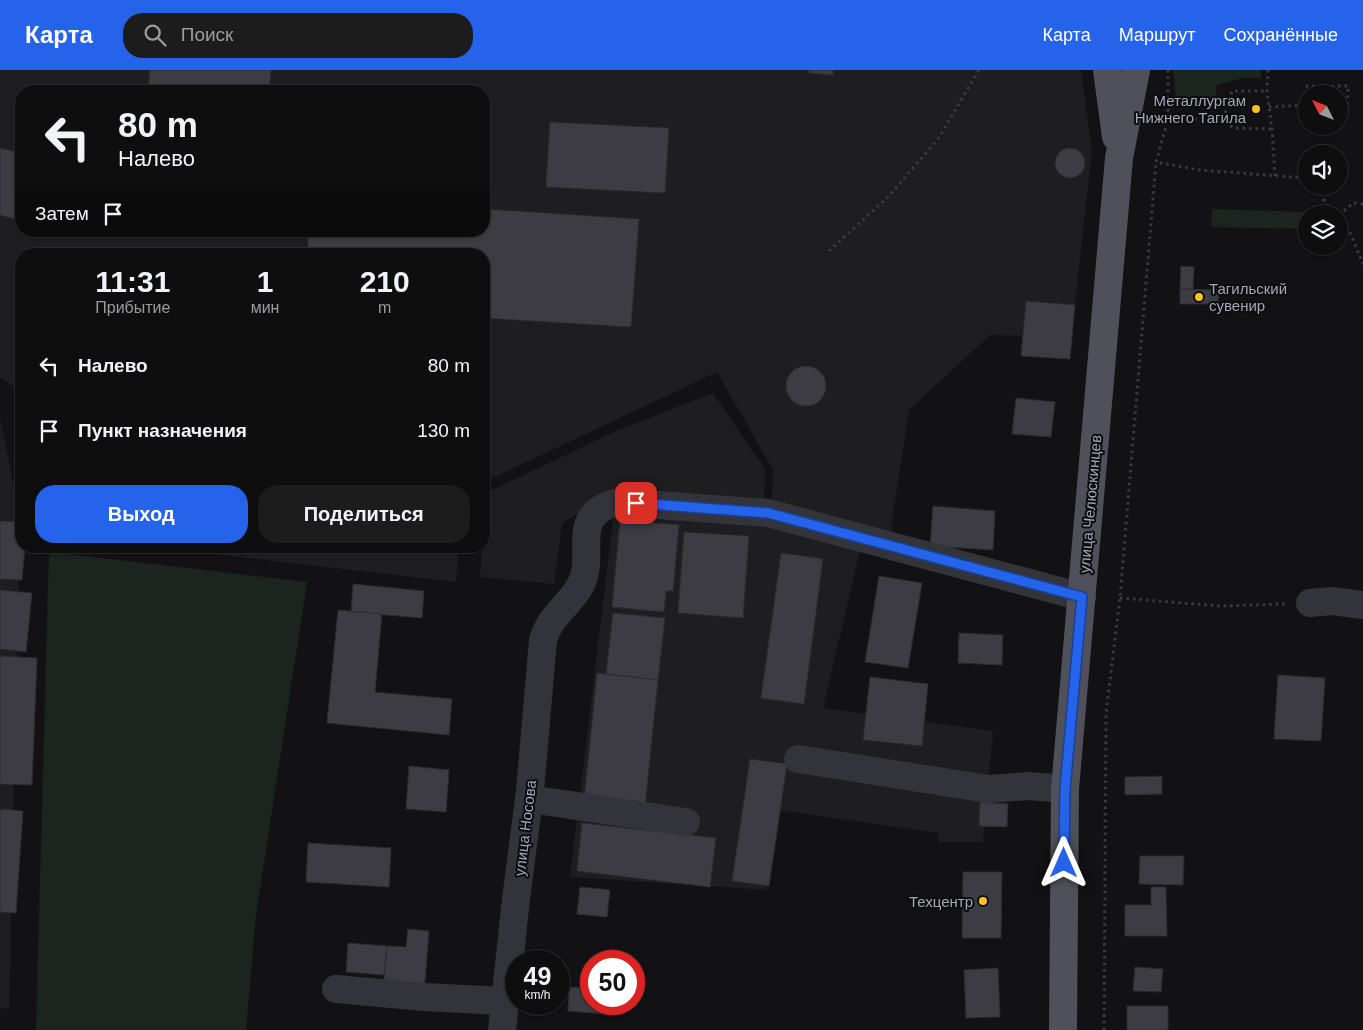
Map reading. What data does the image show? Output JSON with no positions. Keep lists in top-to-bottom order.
{
  "streets": {
    "main road": ["улица Челюскинцев"],
    "street": ["улица Носова"]
  },
  "crossings": [
    ["улица Челюскинцев", "улица Носова"]
  ],
  "places": ["Металлургам Нижнего Тагила", "Тагильский сувенир", "Техцентр"],
  "north": "top left",
  "page": {
    "header": "Карта",
    "search": "Поиск",
    "nav": ["Карта", "Маршрут", "Сохранённые"],
    "turn": ["80 m", "Налево"],
    "then": "Затем",
    "eta": [
      "11:31",
      "Прибытие",
      "1",
      "мин",
      "210",
      "m"
    ],
    "list": [
      {
        "name": "Налево",
        "value": "80 m"
      },
      {
        "name": "Пункт назначения",
        "value": "130 m"
      }
    ],
    "buttons": ["Выход", "Поделиться"],
    "speed": "49 km/h",
    "limit": "50"
  }
}
